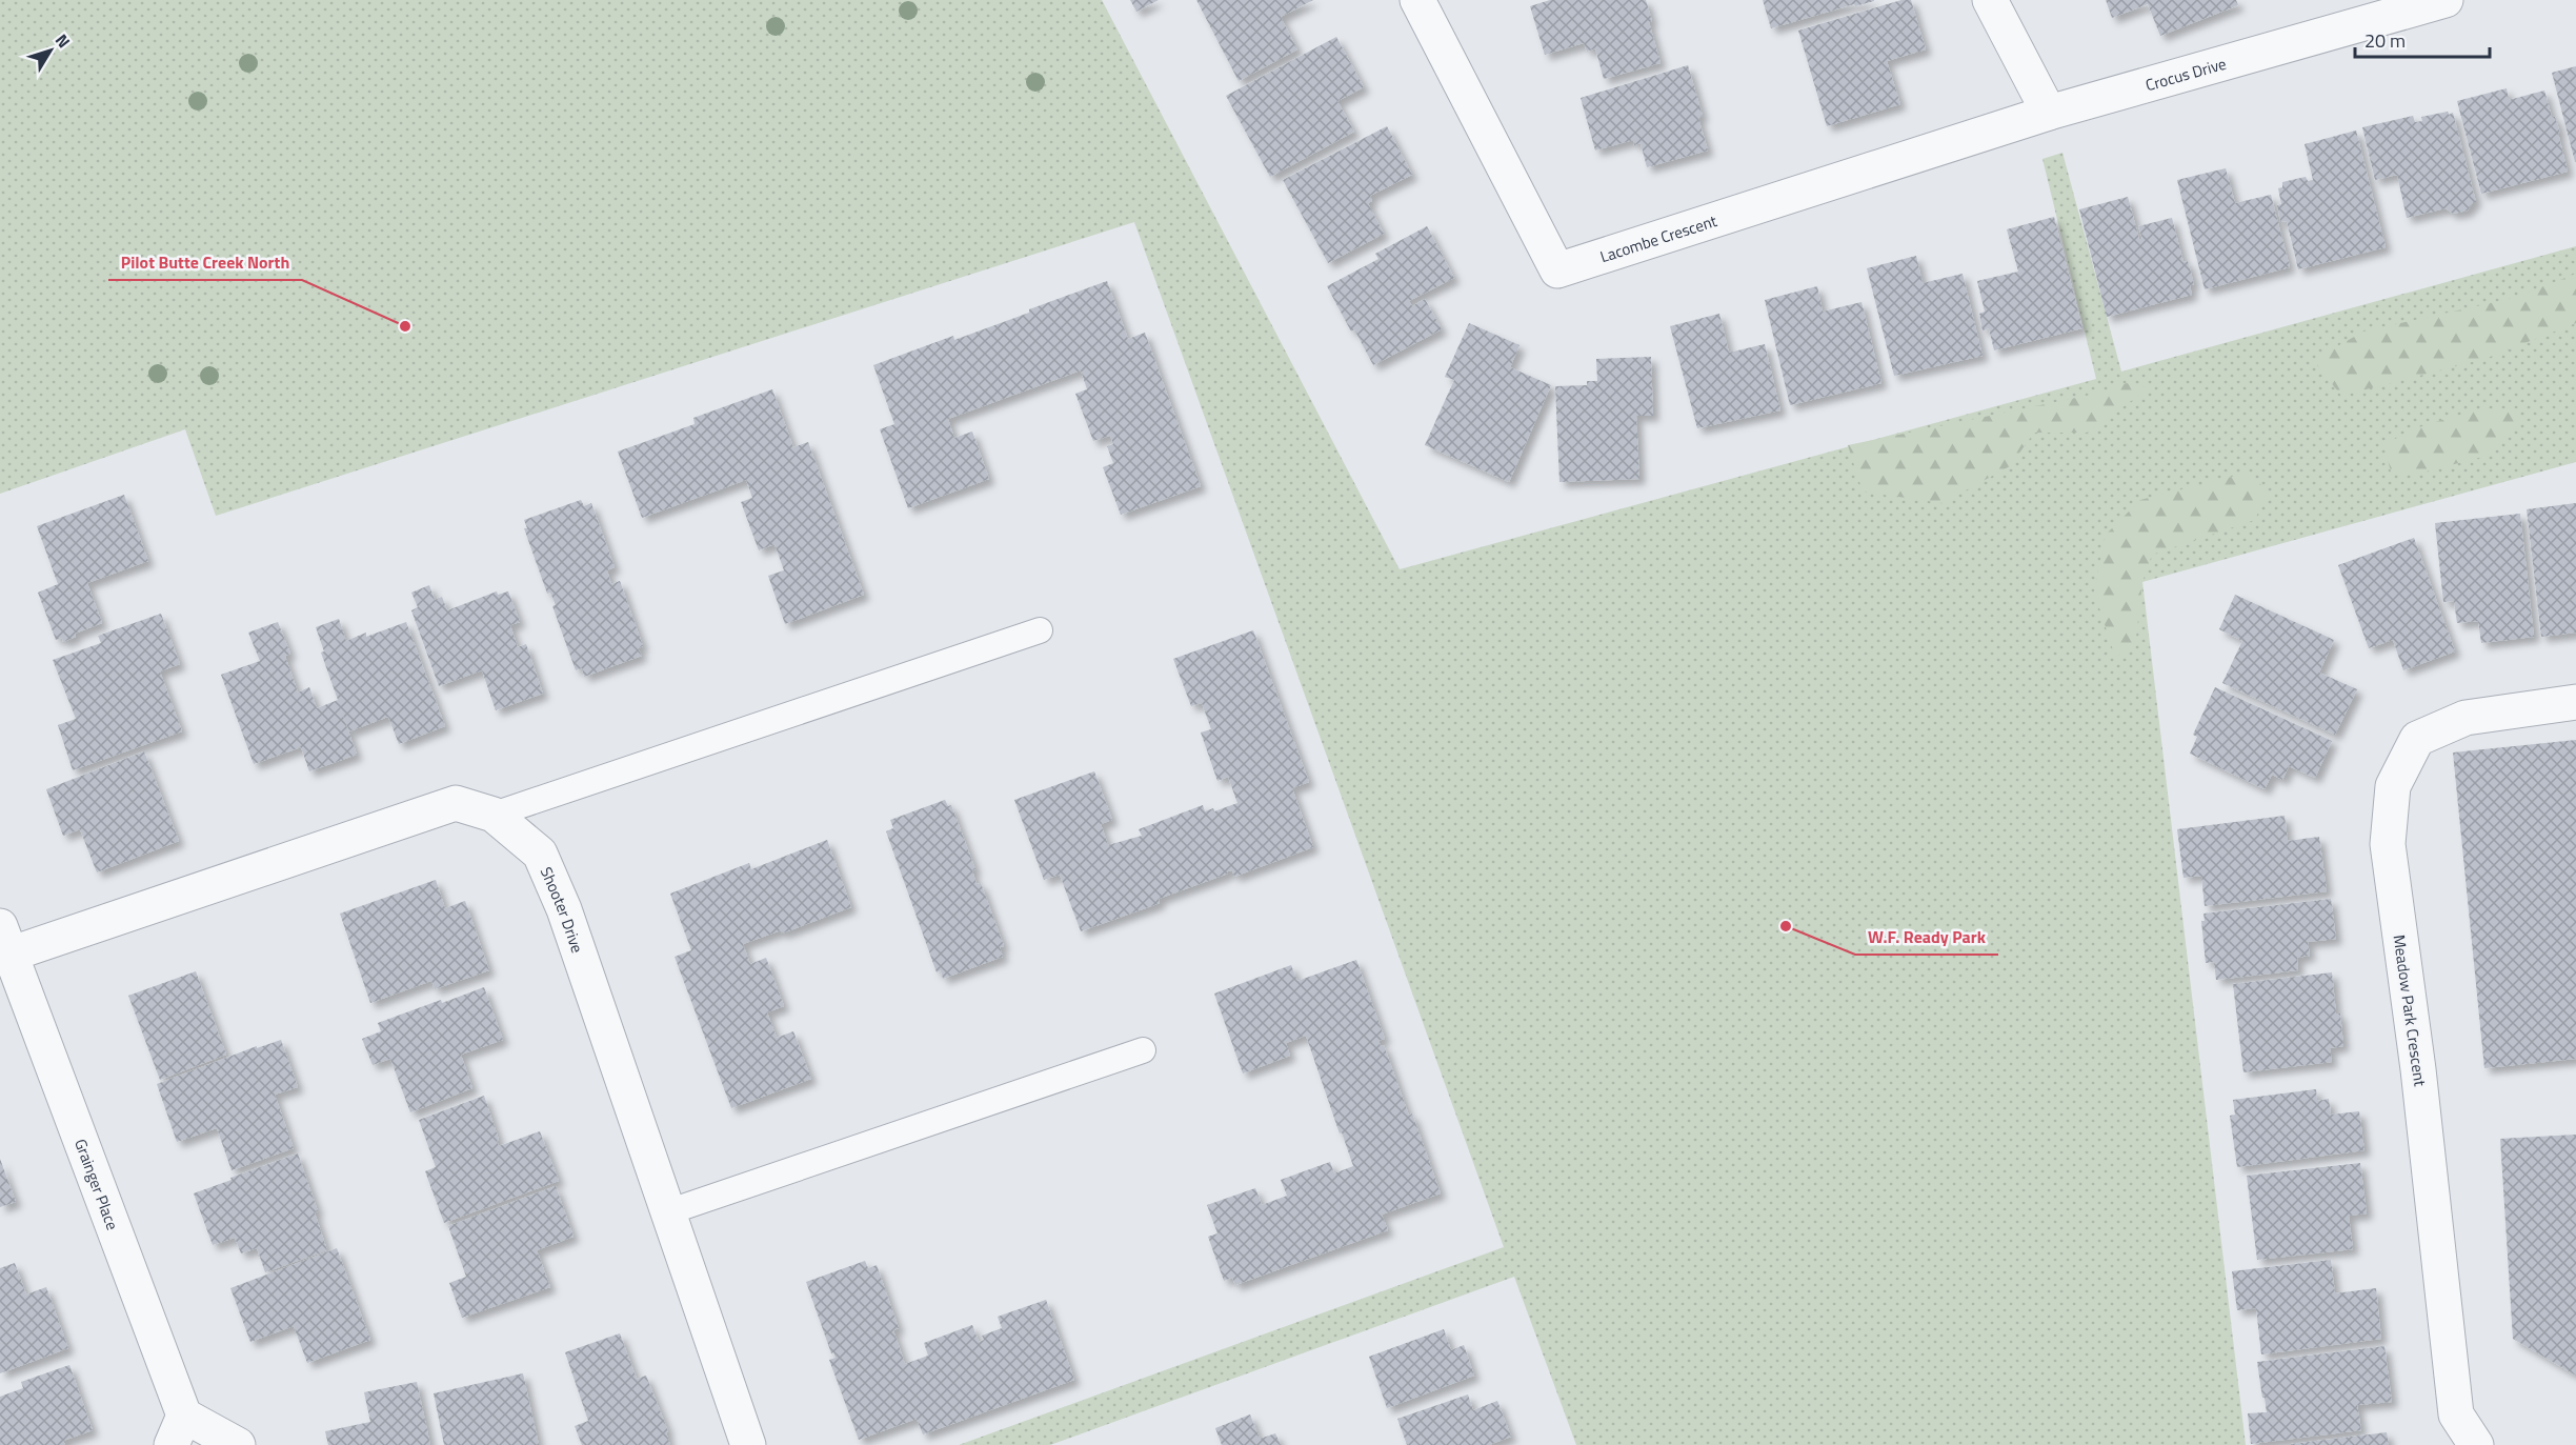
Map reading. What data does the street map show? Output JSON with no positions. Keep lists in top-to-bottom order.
{
  "streets": {
    "street": [
      "Crocus Drive",
      "Lacombe Crescent",
      "Shooter Drive",
      "Meadow Park Crescent",
      "Grainger Place"
    ]
  },
  "crossings": [
    ["Crocus Drive", "Lacombe Crescent"],
    ["Shooter Drive", "Grainger Place"]
  ],
  "places": ["Pilot Butte Creek North", "W.F. Ready Park"],
  "scale_bar": "20 m",
  "north": "top right"
}
